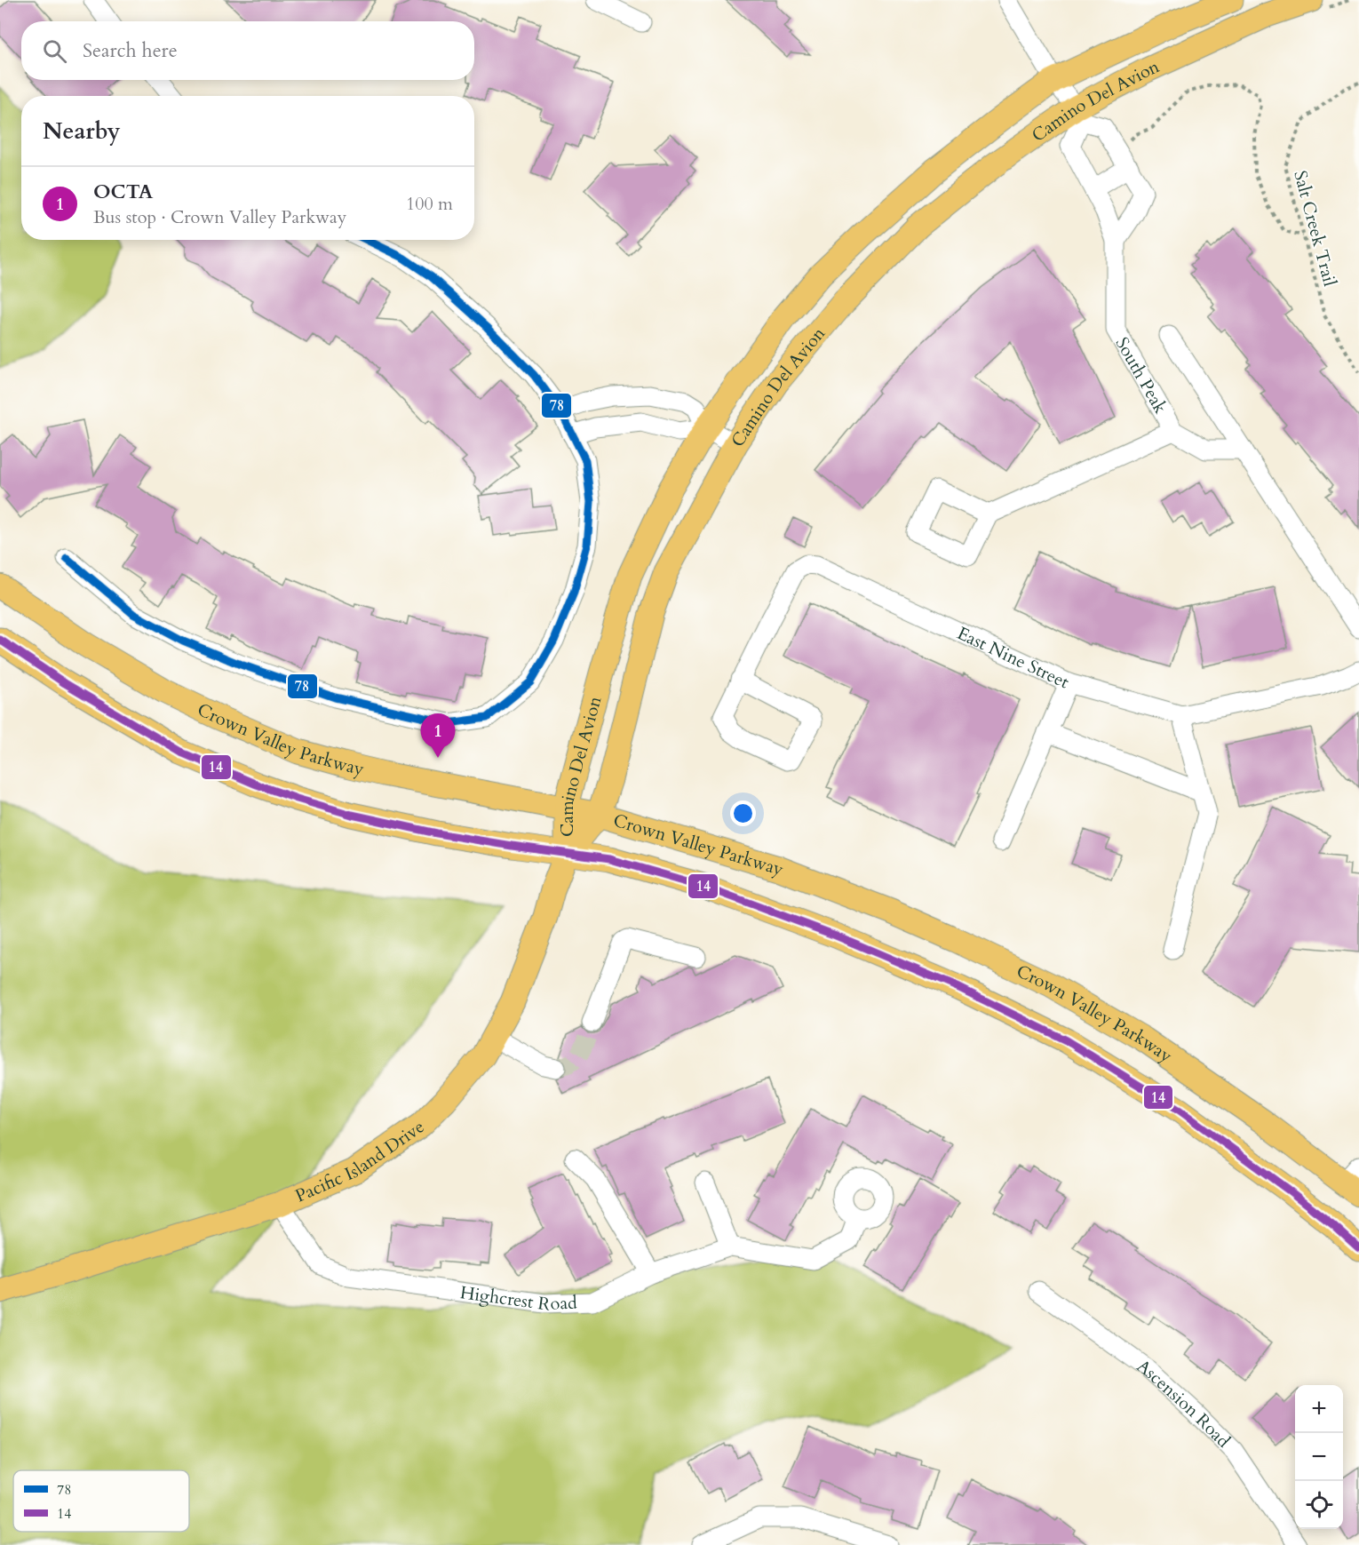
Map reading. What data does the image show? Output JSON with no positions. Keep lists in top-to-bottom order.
{
  "streets": {
    "main road": ["Camino Del Avion", "Crown Valley Parkway", "Pacific Island Drive"],
    "street": [
      "South Peak",
      "East Nine Street",
      "Highcrest Road",
      "Ascension Road"
    ],
    "path": ["Salt Creek Trail"]
  },
  "crossings": [
    ["Camino Del Avion", "South Peak"],
    ["Camino Del Avion", "Crown Valley Parkway"],
    ["Camino Del Avion", "Pacific Island Drive"],
    ["Pacific Island Drive", "Highcrest Road"]
  ],
  "lines": ["transit line 78", "transit line 14"],
  "legend": ["78", "14"],
  "page": {
    "search": "Search here",
    "heading": "Nearby",
    "list": [
      {
        "mark": "1",
        "name": "OCTA",
        "note": "Bus stop · Crown Valley Parkway",
        "value": "100 m"
      }
    ],
    "pins": "1",
    "map_buttons": ["+", "−"]
  }
}
